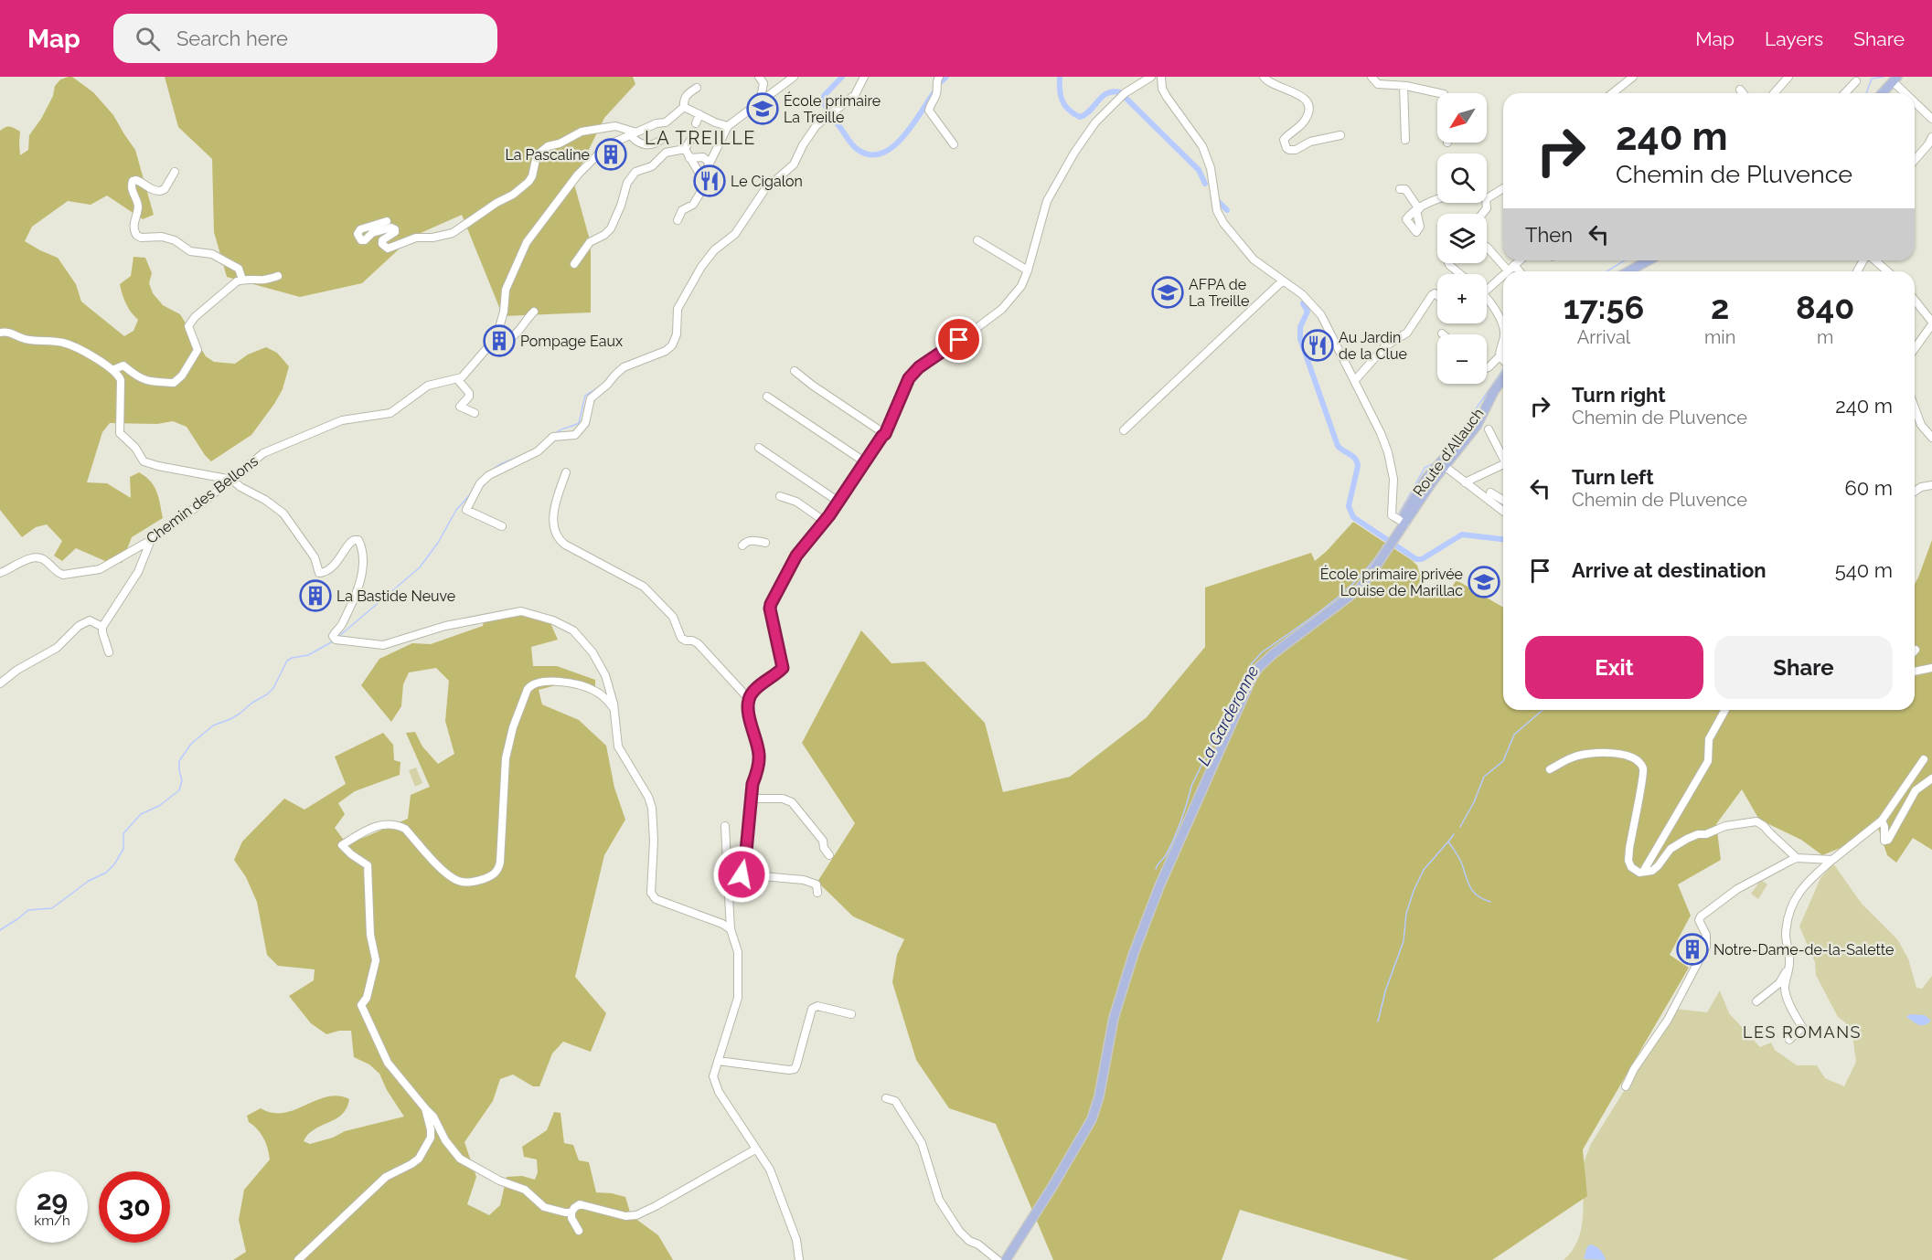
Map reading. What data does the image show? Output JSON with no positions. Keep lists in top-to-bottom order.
{
  "streets": {
    "main road": ["Route d'Allauch"],
    "street": ["Chemin des Bellons"]
  },
  "districts": ["LA TREILLE", "LES ROMANS"],
  "water": ["La Garderonne"],
  "places": {
    "school or university": ["École primaire La Treille", "AFPA de La Treille", "École primaire privée Louise de Marillac"],
    "building": [
      "La Pascaline",
      "Pompage Eaux",
      "La Bastide Neuve",
      "Notre-Dame-de-la-Salette"
    ],
    "restaurant": ["Le Cigalon", "Au Jardin de la Clue"]
  },
  "north": "bottom left",
  "page": {
    "header": "Map",
    "search": "Search here",
    "nav": ["Map", "Layers", "Share"],
    "map_buttons": ["+", "−"],
    "turn": ["240 m", "Chemin de Pluvence"],
    "then": "Then",
    "eta": [
      "17:56",
      "Arrival",
      "2",
      "min",
      "840",
      "m"
    ],
    "list": [
      {
        "name": "Turn right",
        "note": "Chemin de Pluvence",
        "value": "240 m"
      },
      {
        "name": "Turn left",
        "note": "Chemin de Pluvence",
        "value": "60 m"
      },
      {
        "name": "Arrive at destination",
        "value": "540 m"
      }
    ],
    "buttons": ["Exit", "Share"],
    "speed": "29 km/h",
    "limit": "30"
  }
}
